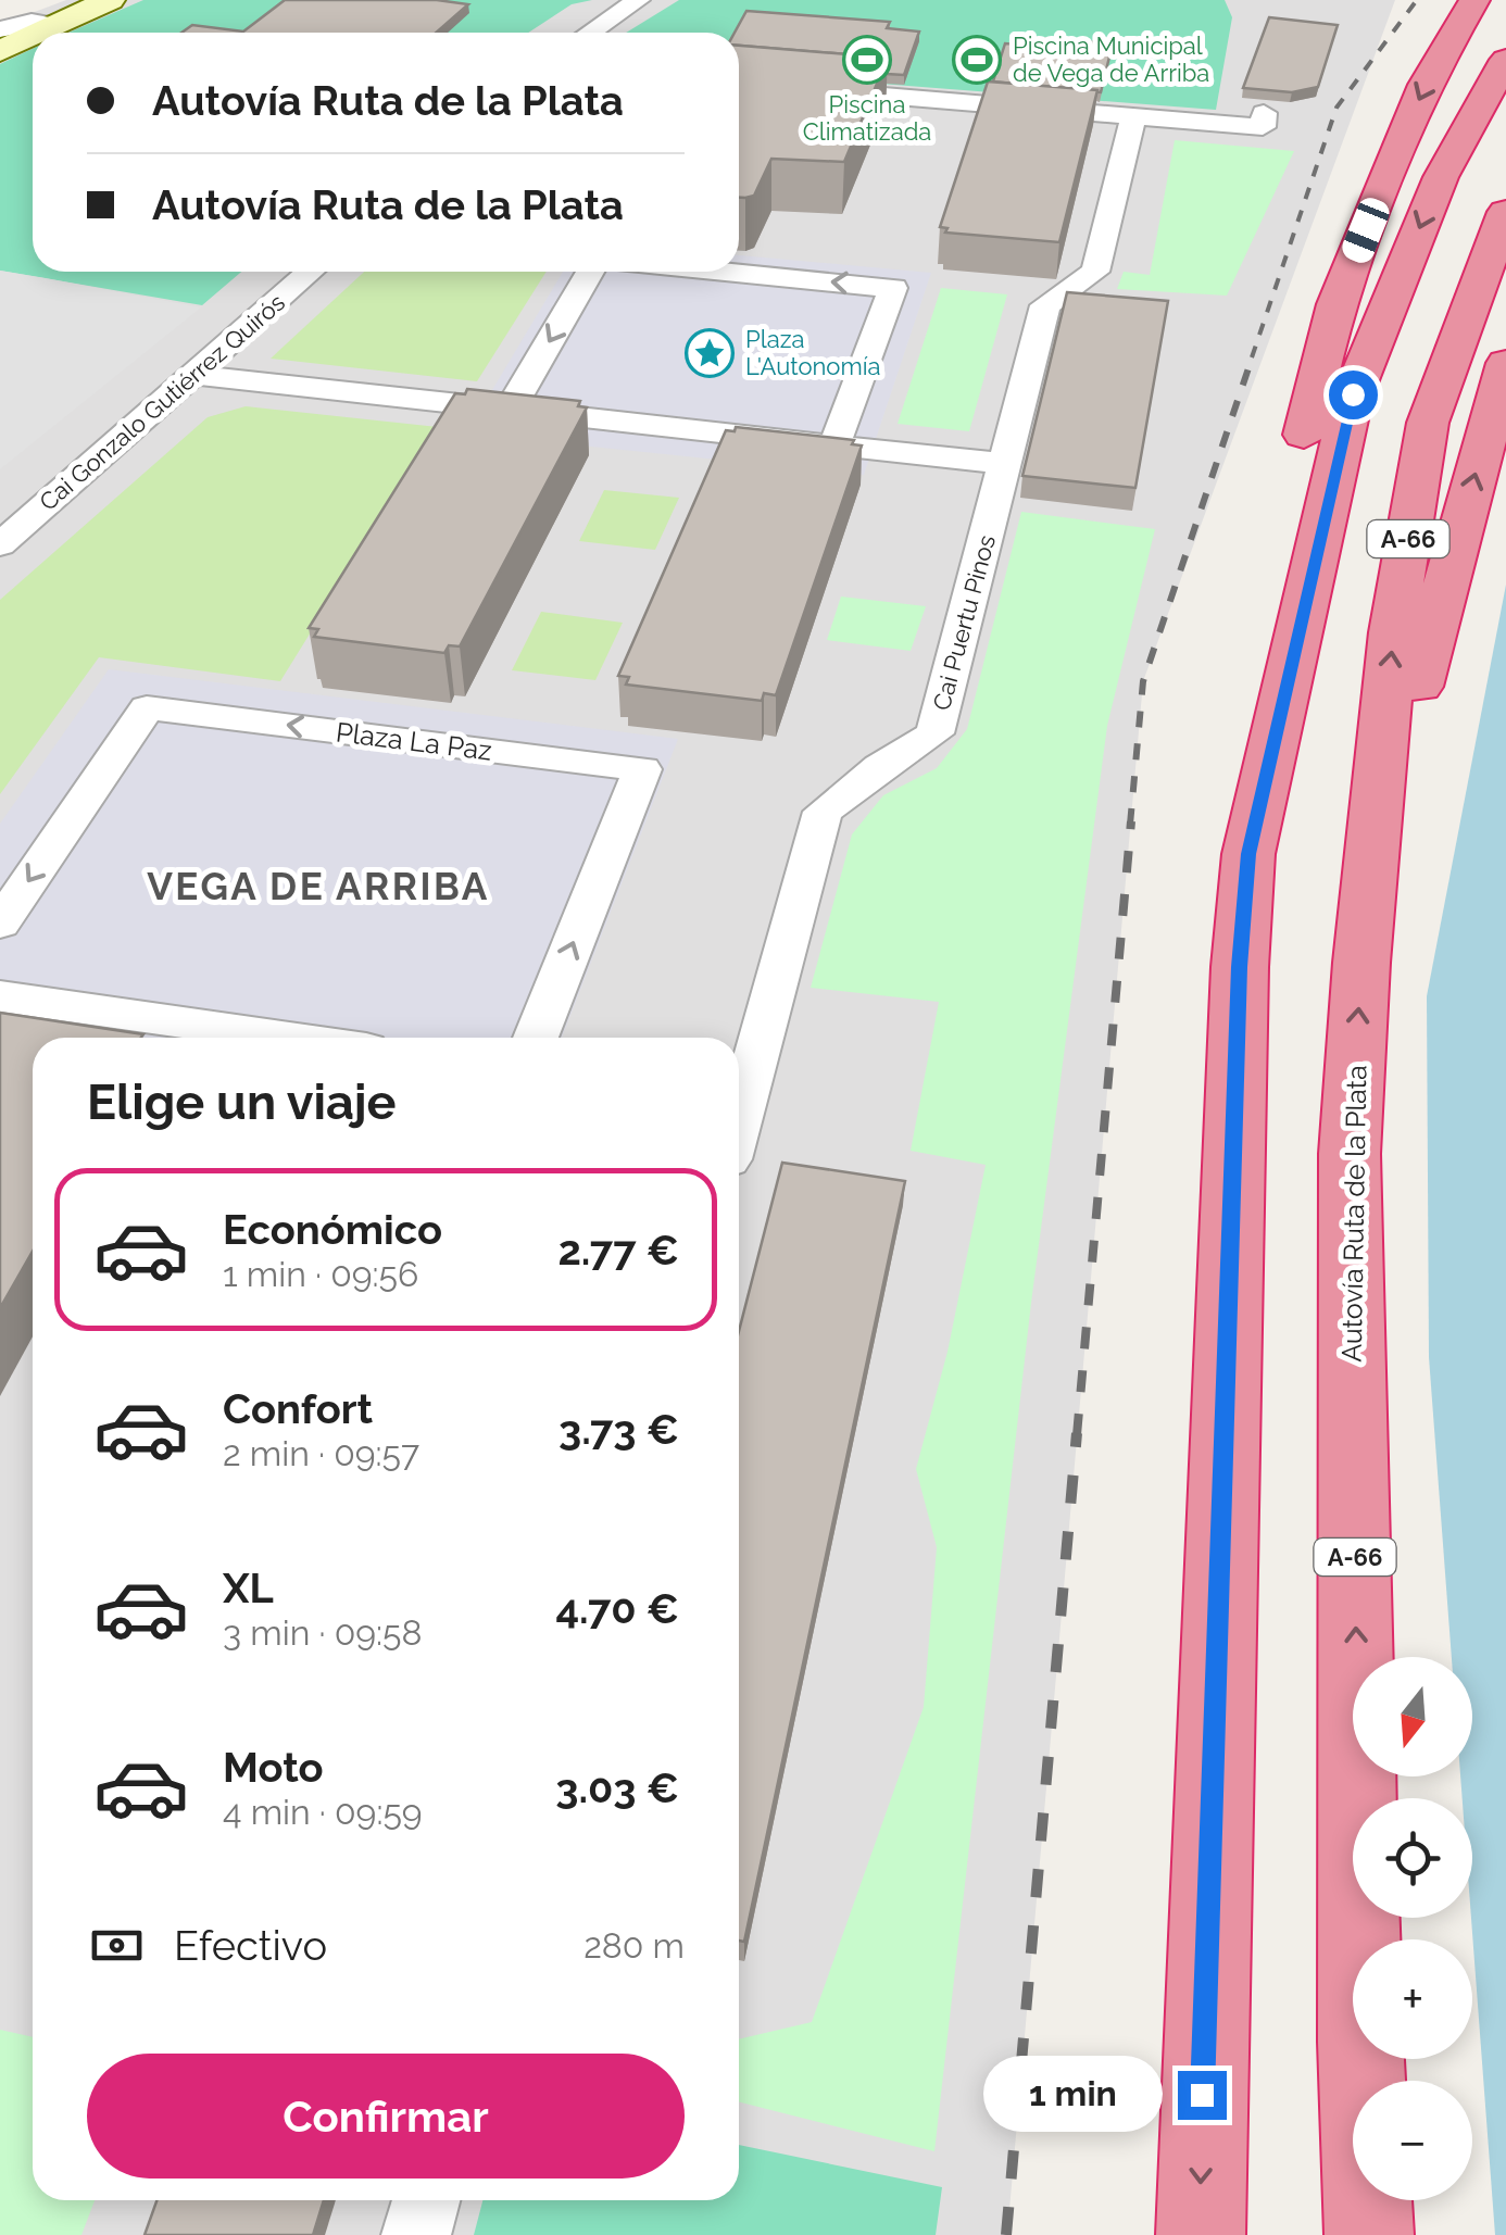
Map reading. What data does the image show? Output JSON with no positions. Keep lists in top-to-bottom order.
{
  "streets": {
    "highway": ["A-66", "Autovía Ruta de la Plata"],
    "street": ["Cai Gonzalo Gutiérrez Quirós", "Cai Puertu Pinos", "Plaza La Paz"]
  },
  "districts": ["VEGA DE ARRIBA"],
  "places": {
    "sports": ["Piscina Climatizada", "Piscina Municipal de Vega de Arriba"],
    "place": ["Plaza L'Autonomía"]
  },
  "north": "bottom",
  "page": {
    "banner": ["Autovía Ruta de la Plata", "Autovía Ruta de la Plata"],
    "heading": "Elige un viaje",
    "list": [
      {
        "name": "Económico",
        "note": "1 min · 09:56",
        "value": "2.77 €"
      },
      {
        "name": "Confort",
        "note": "2 min · 09:57",
        "value": "3.73 €"
      },
      {
        "name": "XL",
        "note": "3 min · 09:58",
        "value": "4.70 €"
      },
      {
        "name": "Moto",
        "note": "4 min · 09:59",
        "value": "3.03 €"
      }
    ],
    "map_buttons": ["+", "−"],
    "pay": ["Efectivo", "280 m"],
    "buttons": "Confirmar",
    "bubble": "1 min"
  }
}
